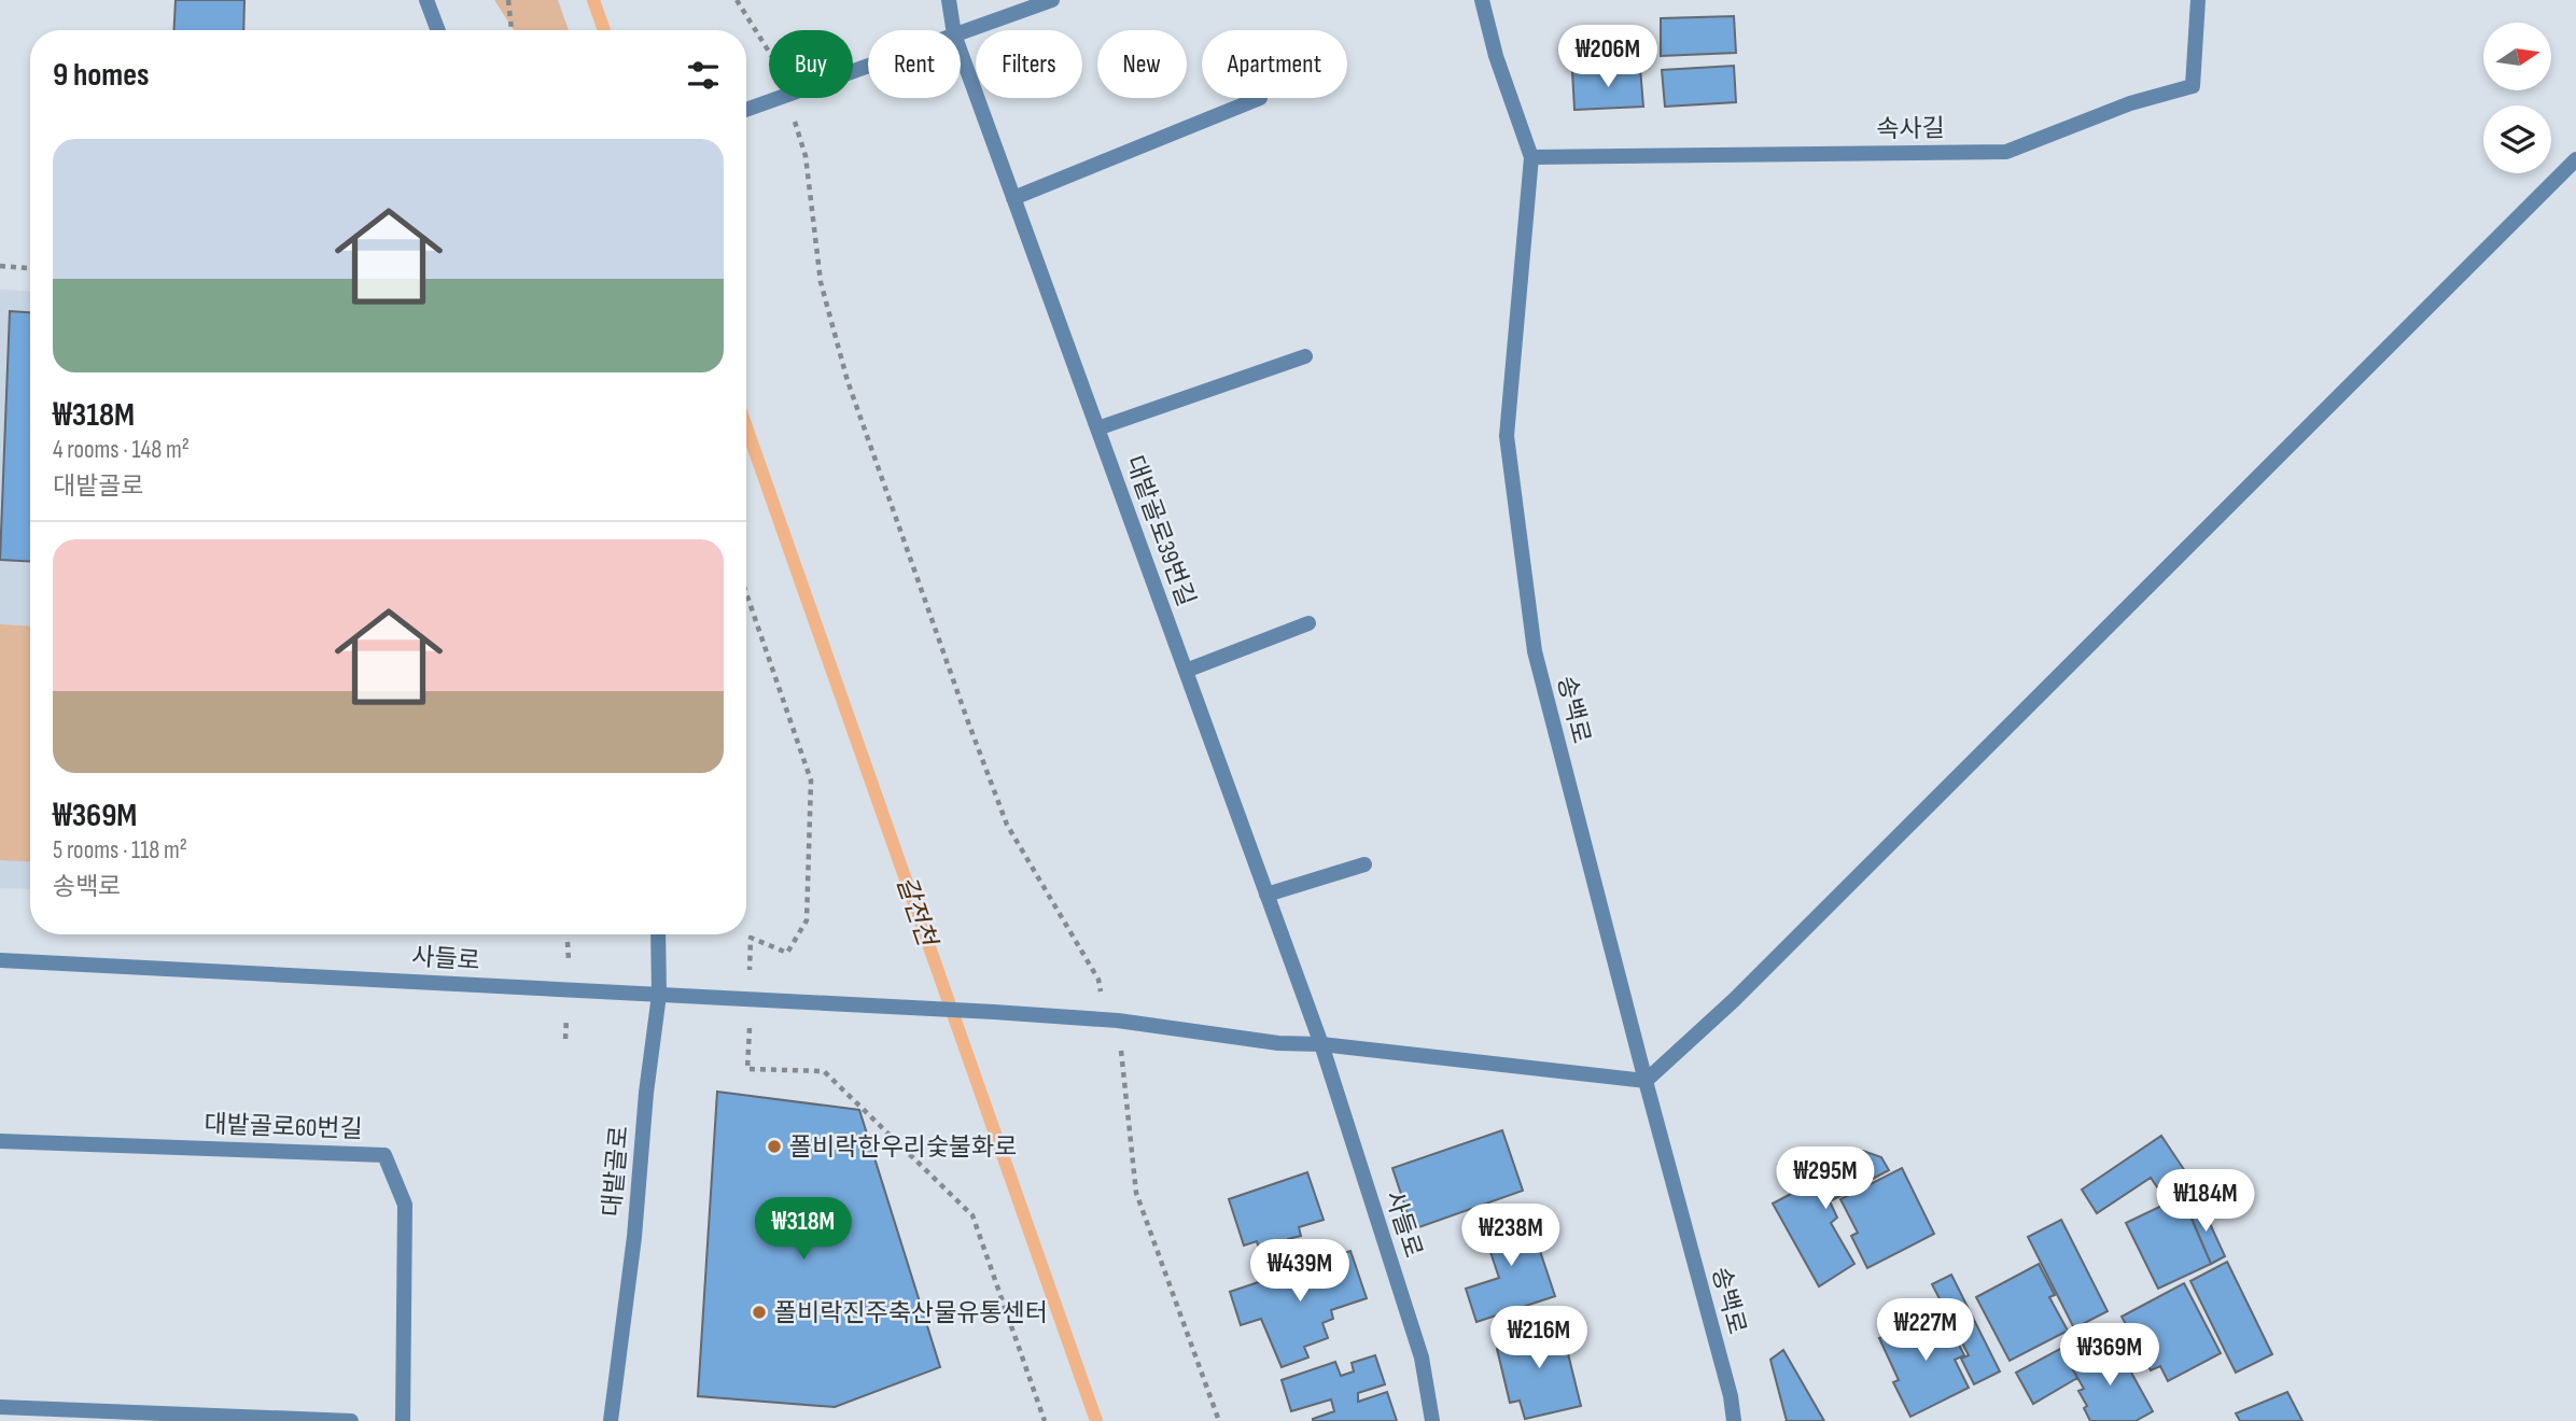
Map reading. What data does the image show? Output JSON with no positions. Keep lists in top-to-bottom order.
{
  "streets": {
    "street": [
      "속사길",
      "대밭골로39번길",
      "송백로",
      "사들로",
      "대밭골로60번길",
      "대밭골로"
    ]
  },
  "crossings": [
    ["속사길", "송백로"],
    ["대밭골로39번길", "사들로"],
    ["사들로", "대밭골로"]
  ],
  "water": ["갈전천"],
  "places": ["폴비락한우리숯불화로", "폴비락진주축산물유통센터"],
  "north": "right",
  "page": {
    "price": [
      "₩206M",
      "₩295M",
      "₩184M",
      "₩318M",
      "₩238M",
      "₩439M",
      "₩227M",
      "₩216M",
      "₩369M"
    ],
    "chip": [
      "Buy",
      "Rent",
      "Filters",
      "New",
      "Apartment"
    ],
    "heading": "9 homes",
    "list": [
      {
        "name": "₩318M",
        "note": "4 rooms · 148 m² · 대밭골로"
      },
      {
        "name": "₩369M",
        "note": "5 rooms · 118 m² · 송백로"
      }
    ]
  }
}
